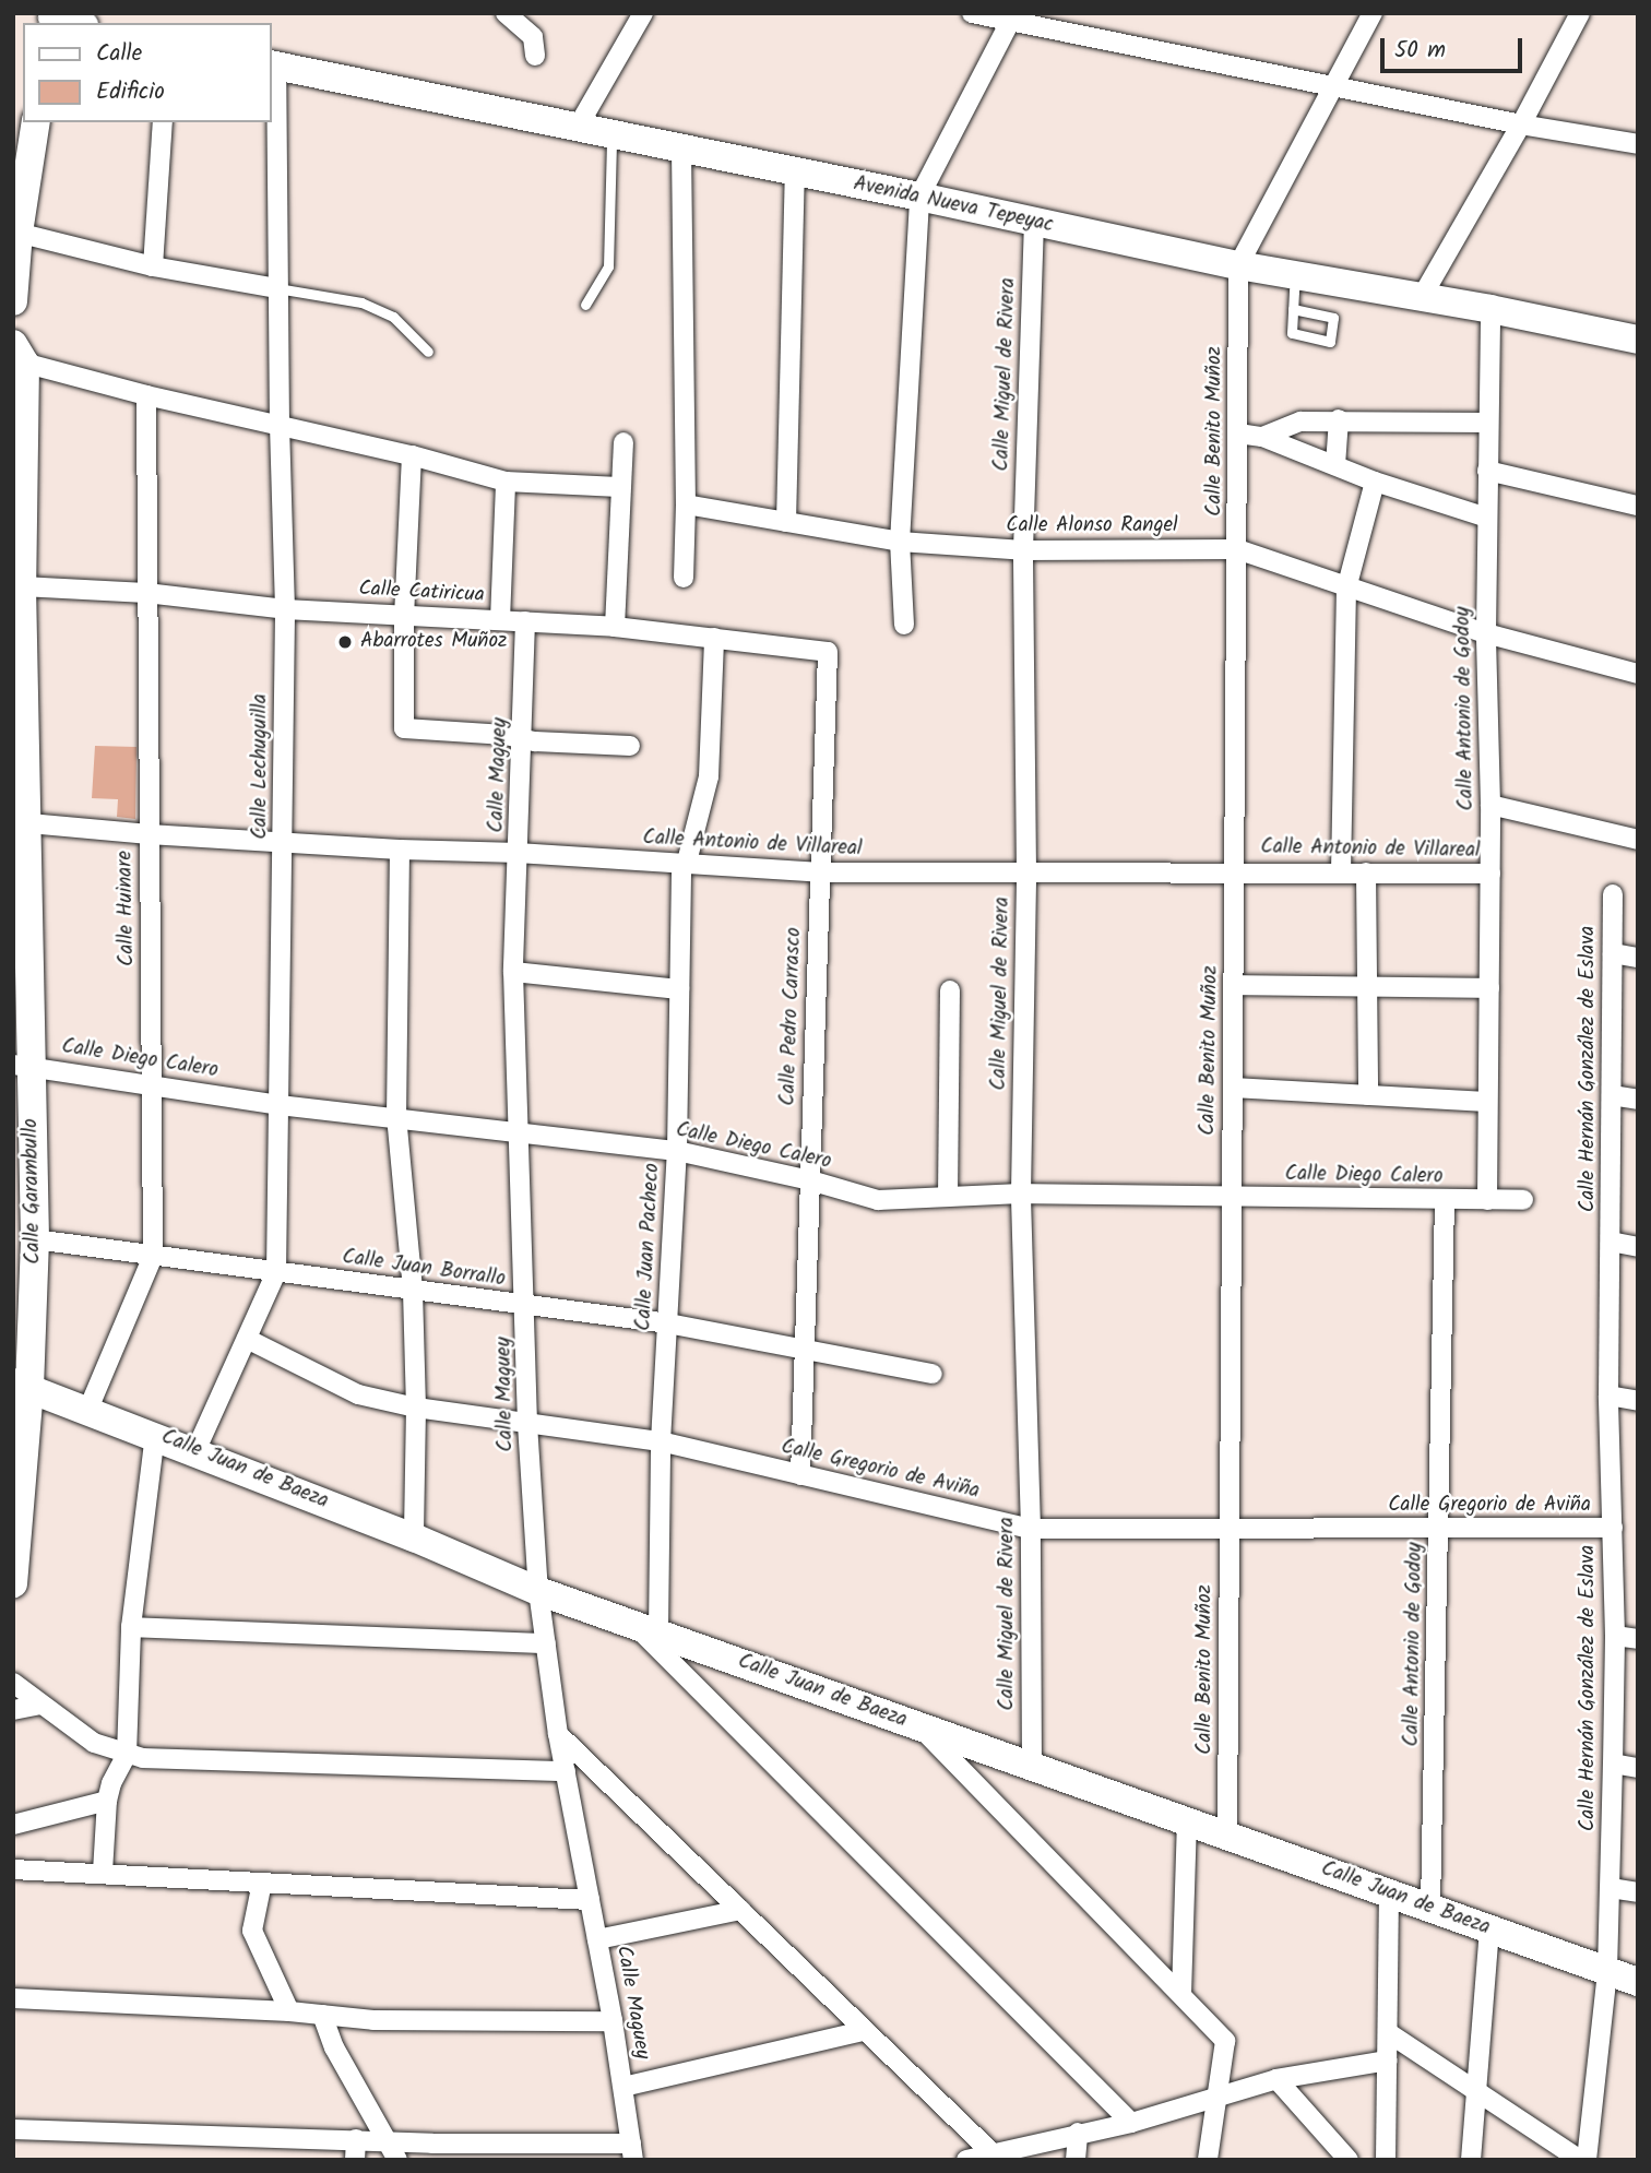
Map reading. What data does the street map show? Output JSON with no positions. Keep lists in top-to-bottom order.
{
  "streets": {
    "street": [
      "Avenida Nueva Tepeyac",
      "Calle Miguel de Rivera",
      "Calle Benito Muñoz",
      "Calle Alonso Rangel",
      "Calle Catiricua",
      "Calle Antonio de Godoy",
      "Calle Lechuguilla",
      "Calle Maguey",
      "Calle Antonio de Villareal",
      "Calle Huinare",
      "Calle Pedro Carrasco",
      "Calle Diego Calero",
      "Calle Hernán González de Eslava",
      "Calle Garambullo",
      "Calle Juan Pacheco",
      "Calle Juan Borrallo",
      "Calle Juan de Baeza",
      "Calle Gregorio de Aviña"
    ]
  },
  "crossings": [
    ["Avenida Nueva Tepeyac", "Calle Miguel de Rivera"],
    ["Avenida Nueva Tepeyac", "Calle Benito Muñoz"],
    ["Avenida Nueva Tepeyac", "Calle Antonio de Godoy"],
    ["Avenida Nueva Tepeyac", "Calle Lechuguilla"],
    ["Calle Miguel de Rivera", "Calle Alonso Rangel"],
    ["Calle Miguel de Rivera", "Calle Antonio de Villareal"],
    ["Calle Miguel de Rivera", "Calle Diego Calero"],
    ["Calle Miguel de Rivera", "Calle Juan de Baeza"],
    ["Calle Miguel de Rivera", "Calle Gregorio de Aviña"],
    ["Calle Benito Muñoz", "Calle Alonso Rangel"],
    ["Calle Benito Muñoz", "Calle Antonio de Villareal"],
    ["Calle Benito Muñoz", "Calle Diego Calero"],
    ["Calle Benito Muñoz", "Calle Juan de Baeza"],
    ["Calle Benito Muñoz", "Calle Gregorio de Aviña"],
    ["Calle Alonso Rangel", "Calle Antonio de Godoy"],
    ["Calle Catiricua", "Calle Lechuguilla"],
    ["Calle Catiricua", "Calle Maguey"],
    ["Calle Catiricua", "Calle Huinare"],
    ["Calle Catiricua", "Calle Pedro Carrasco"],
    ["Calle Catiricua", "Calle Garambullo"],
    ["Calle Catiricua", "Calle Juan Pacheco"],
    ["Calle Antonio de Godoy", "Calle Antonio de Villareal"],
    ["Calle Antonio de Godoy", "Calle Diego Calero"],
    ["Calle Antonio de Godoy", "Calle Juan de Baeza"],
    ["Calle Antonio de Godoy", "Calle Gregorio de Aviña"],
    ["Calle Lechuguilla", "Calle Antonio de Villareal"],
    ["Calle Lechuguilla", "Calle Diego Calero"],
    ["Calle Lechuguilla", "Calle Juan Borrallo"],
    ["Calle Lechuguilla", "Calle Juan de Baeza"],
    ["Calle Lechuguilla", "Calle Gregorio de Aviña"],
    ["Calle Maguey", "Calle Antonio de Villareal"],
    ["Calle Maguey", "Calle Diego Calero"],
    ["Calle Maguey", "Calle Juan Borrallo"],
    ["Calle Maguey", "Calle Juan de Baeza"],
    ["Calle Maguey", "Calle Gregorio de Aviña"],
    ["Calle Antonio de Villareal", "Calle Huinare"],
    ["Calle Antonio de Villareal", "Calle Pedro Carrasco"],
    ["Calle Antonio de Villareal", "Calle Garambullo"],
    ["Calle Antonio de Villareal", "Calle Juan Pacheco"],
    ["Calle Huinare", "Calle Diego Calero"],
    ["Calle Huinare", "Calle Juan Borrallo"],
    ["Calle Huinare", "Calle Juan de Baeza"],
    ["Calle Pedro Carrasco", "Calle Diego Calero"],
    ["Calle Pedro Carrasco", "Calle Juan Borrallo"],
    ["Calle Pedro Carrasco", "Calle Gregorio de Aviña"],
    ["Calle Diego Calero", "Calle Garambullo"],
    ["Calle Diego Calero", "Calle Juan Pacheco"],
    ["Calle Hernán González de Eslava", "Calle Juan de Baeza"],
    ["Calle Hernán González de Eslava", "Calle Gregorio de Aviña"],
    ["Calle Garambullo", "Calle Juan Borrallo"],
    ["Calle Garambullo", "Calle Juan de Baeza"],
    ["Calle Juan Pacheco", "Calle Juan Borrallo"],
    ["Calle Juan Pacheco", "Calle Juan de Baeza"],
    ["Calle Juan Pacheco", "Calle Gregorio de Aviña"]
  ],
  "places": ["Abarrotes Muñoz"],
  "legend": ["Calle", "Edificio"],
  "scale_bar": "50 m"
}
